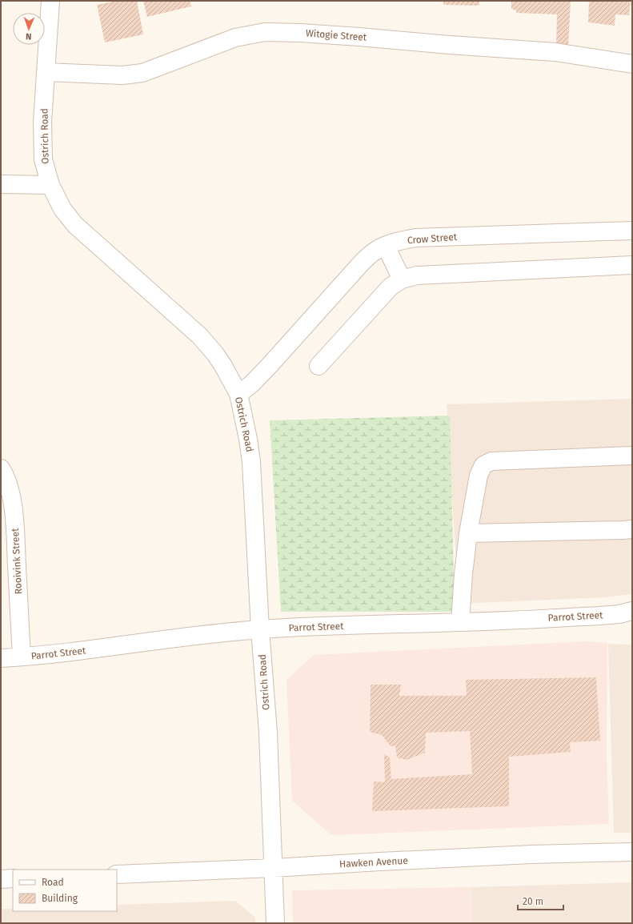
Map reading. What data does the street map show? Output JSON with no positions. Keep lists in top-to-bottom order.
{
  "streets": {
    "street": [
      "Witogie Street",
      "Ostrich Road",
      "Crow Street",
      "Rooivink Street",
      "Parrot Street",
      "Hawken Avenue"
    ]
  },
  "crossings": [
    ["Witogie Street", "Ostrich Road"],
    ["Ostrich Road", "Crow Street"],
    ["Ostrich Road", "Parrot Street"],
    ["Ostrich Road", "Hawken Avenue"],
    ["Rooivink Street", "Parrot Street"]
  ],
  "legend": ["Road", "Building"],
  "scale_bar": "20 m",
  "north": "bottom"
}
